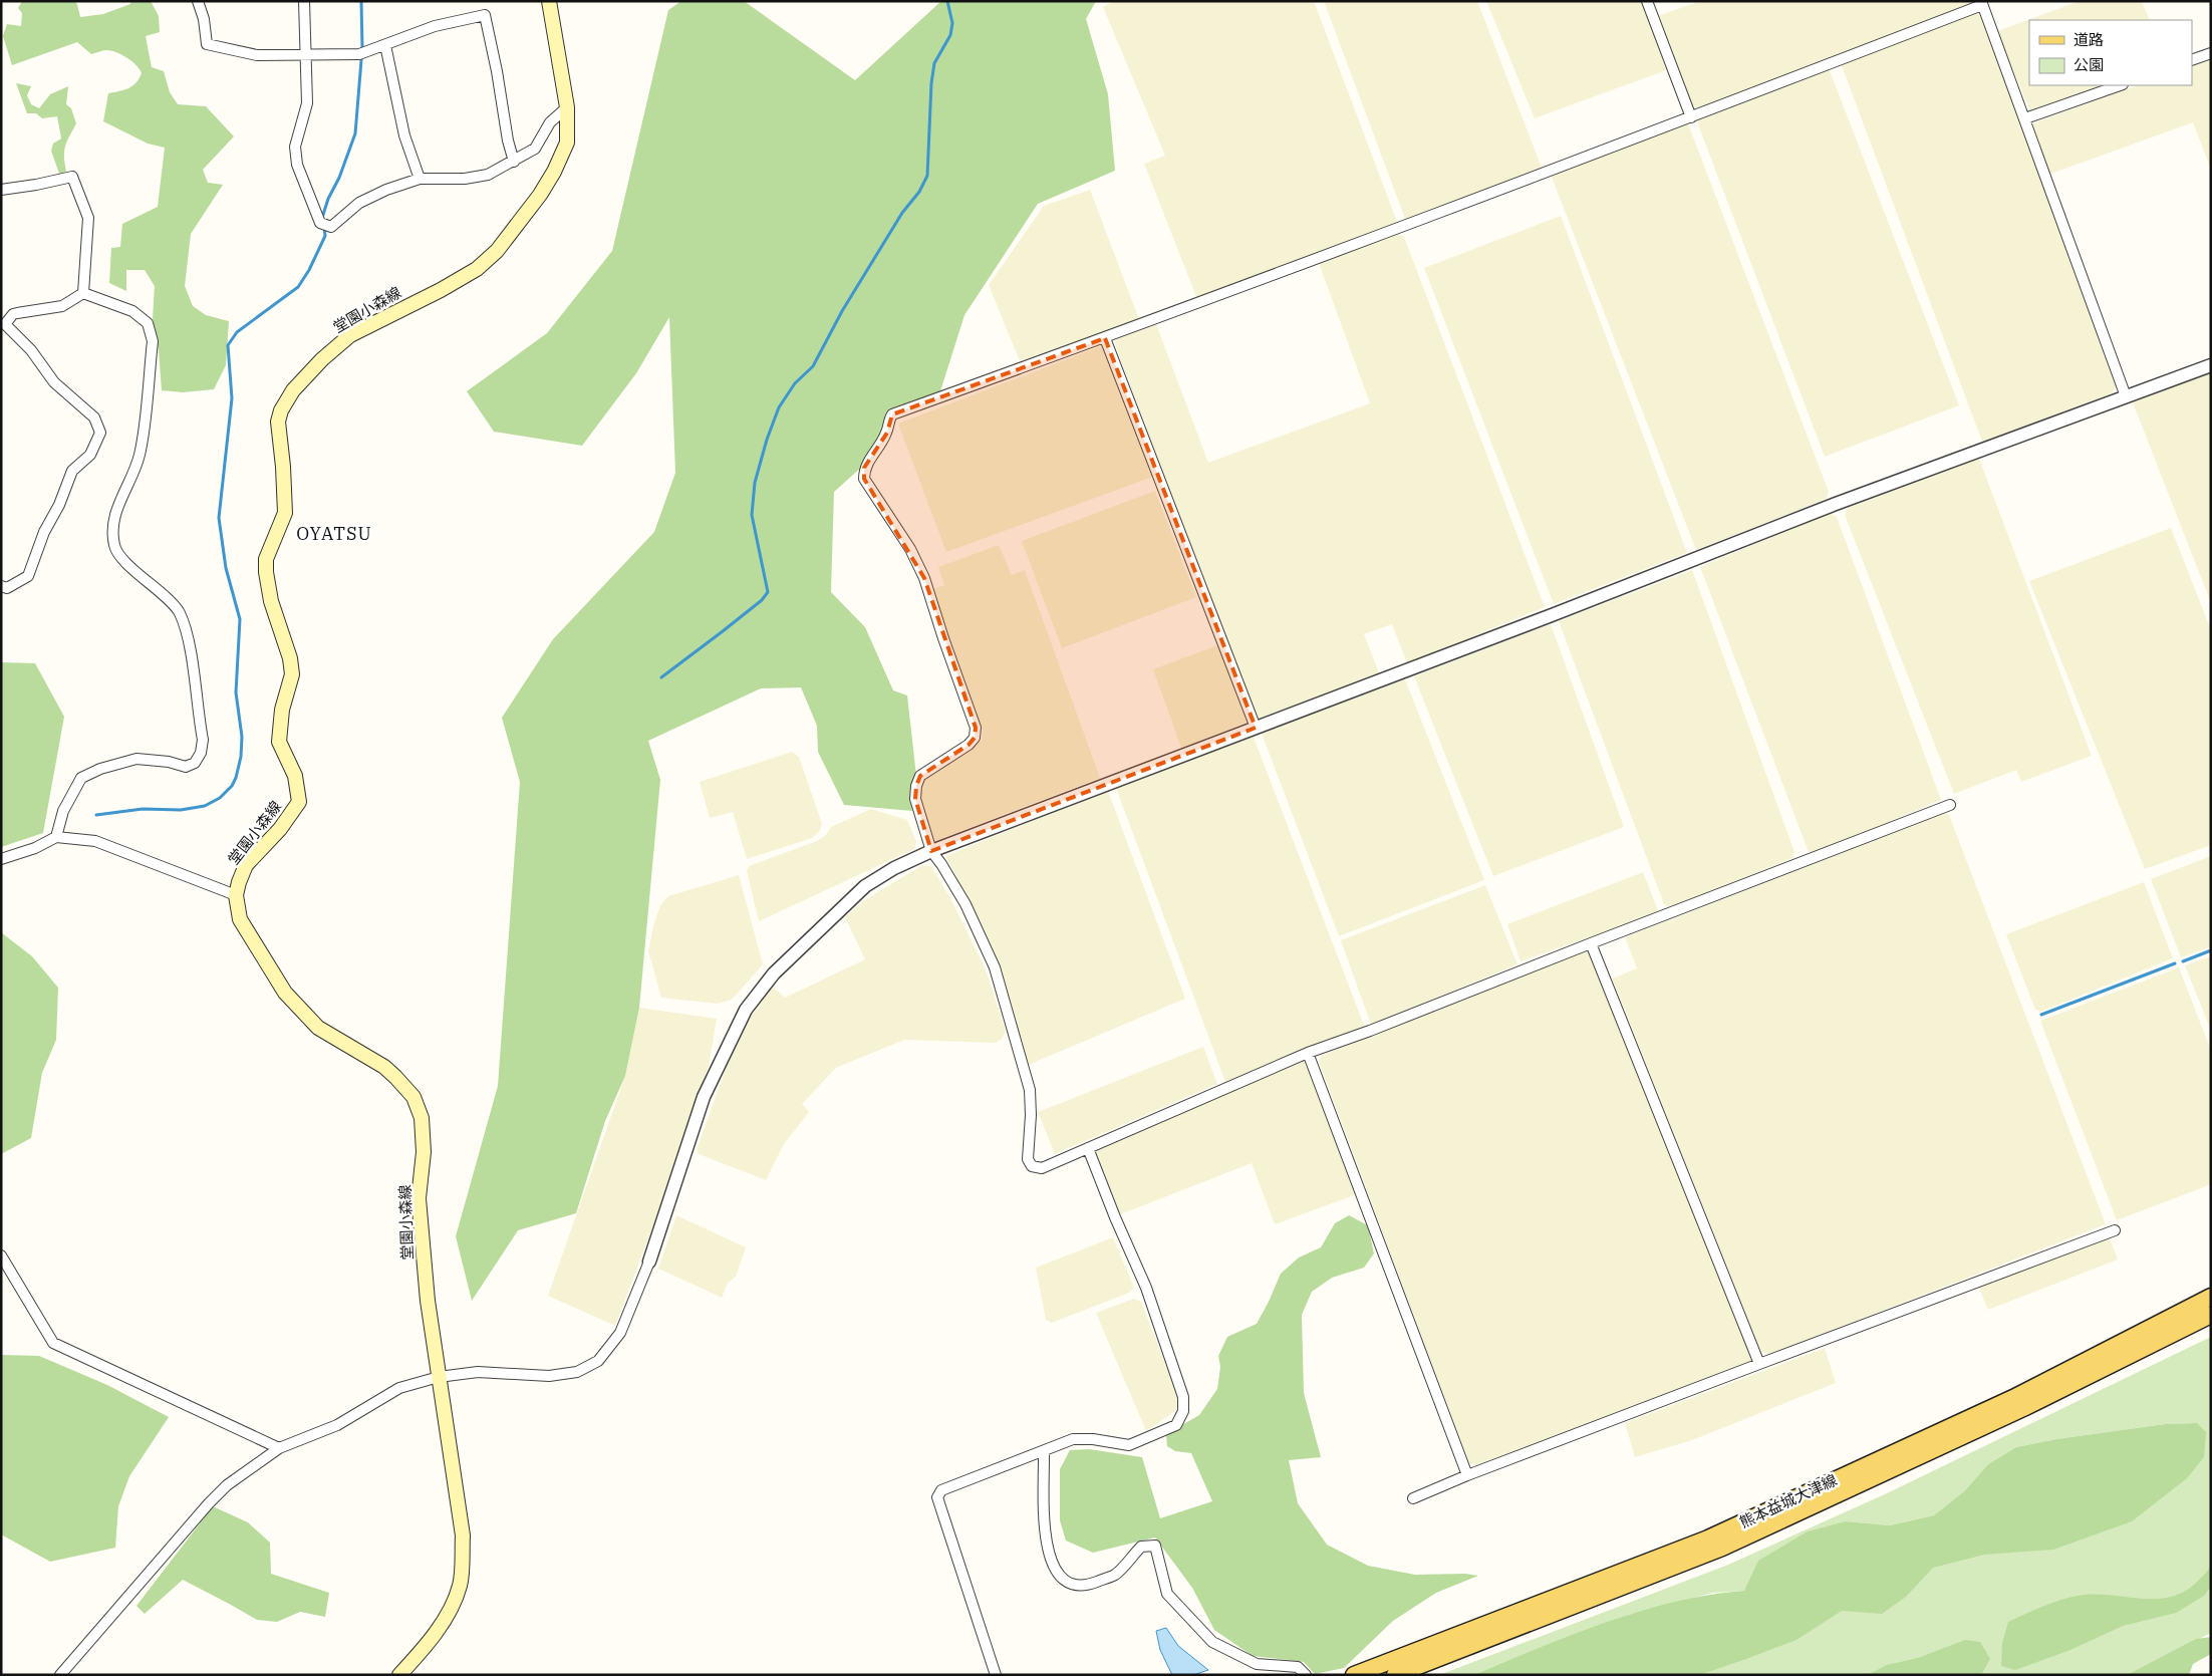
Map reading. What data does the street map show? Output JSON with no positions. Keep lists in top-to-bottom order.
{
  "streets": {
    "main road": ["堂園小森線", "熊本益城大津線"]
  },
  "districts": ["OYATSU"],
  "legend": ["道路", "公園"]
}
